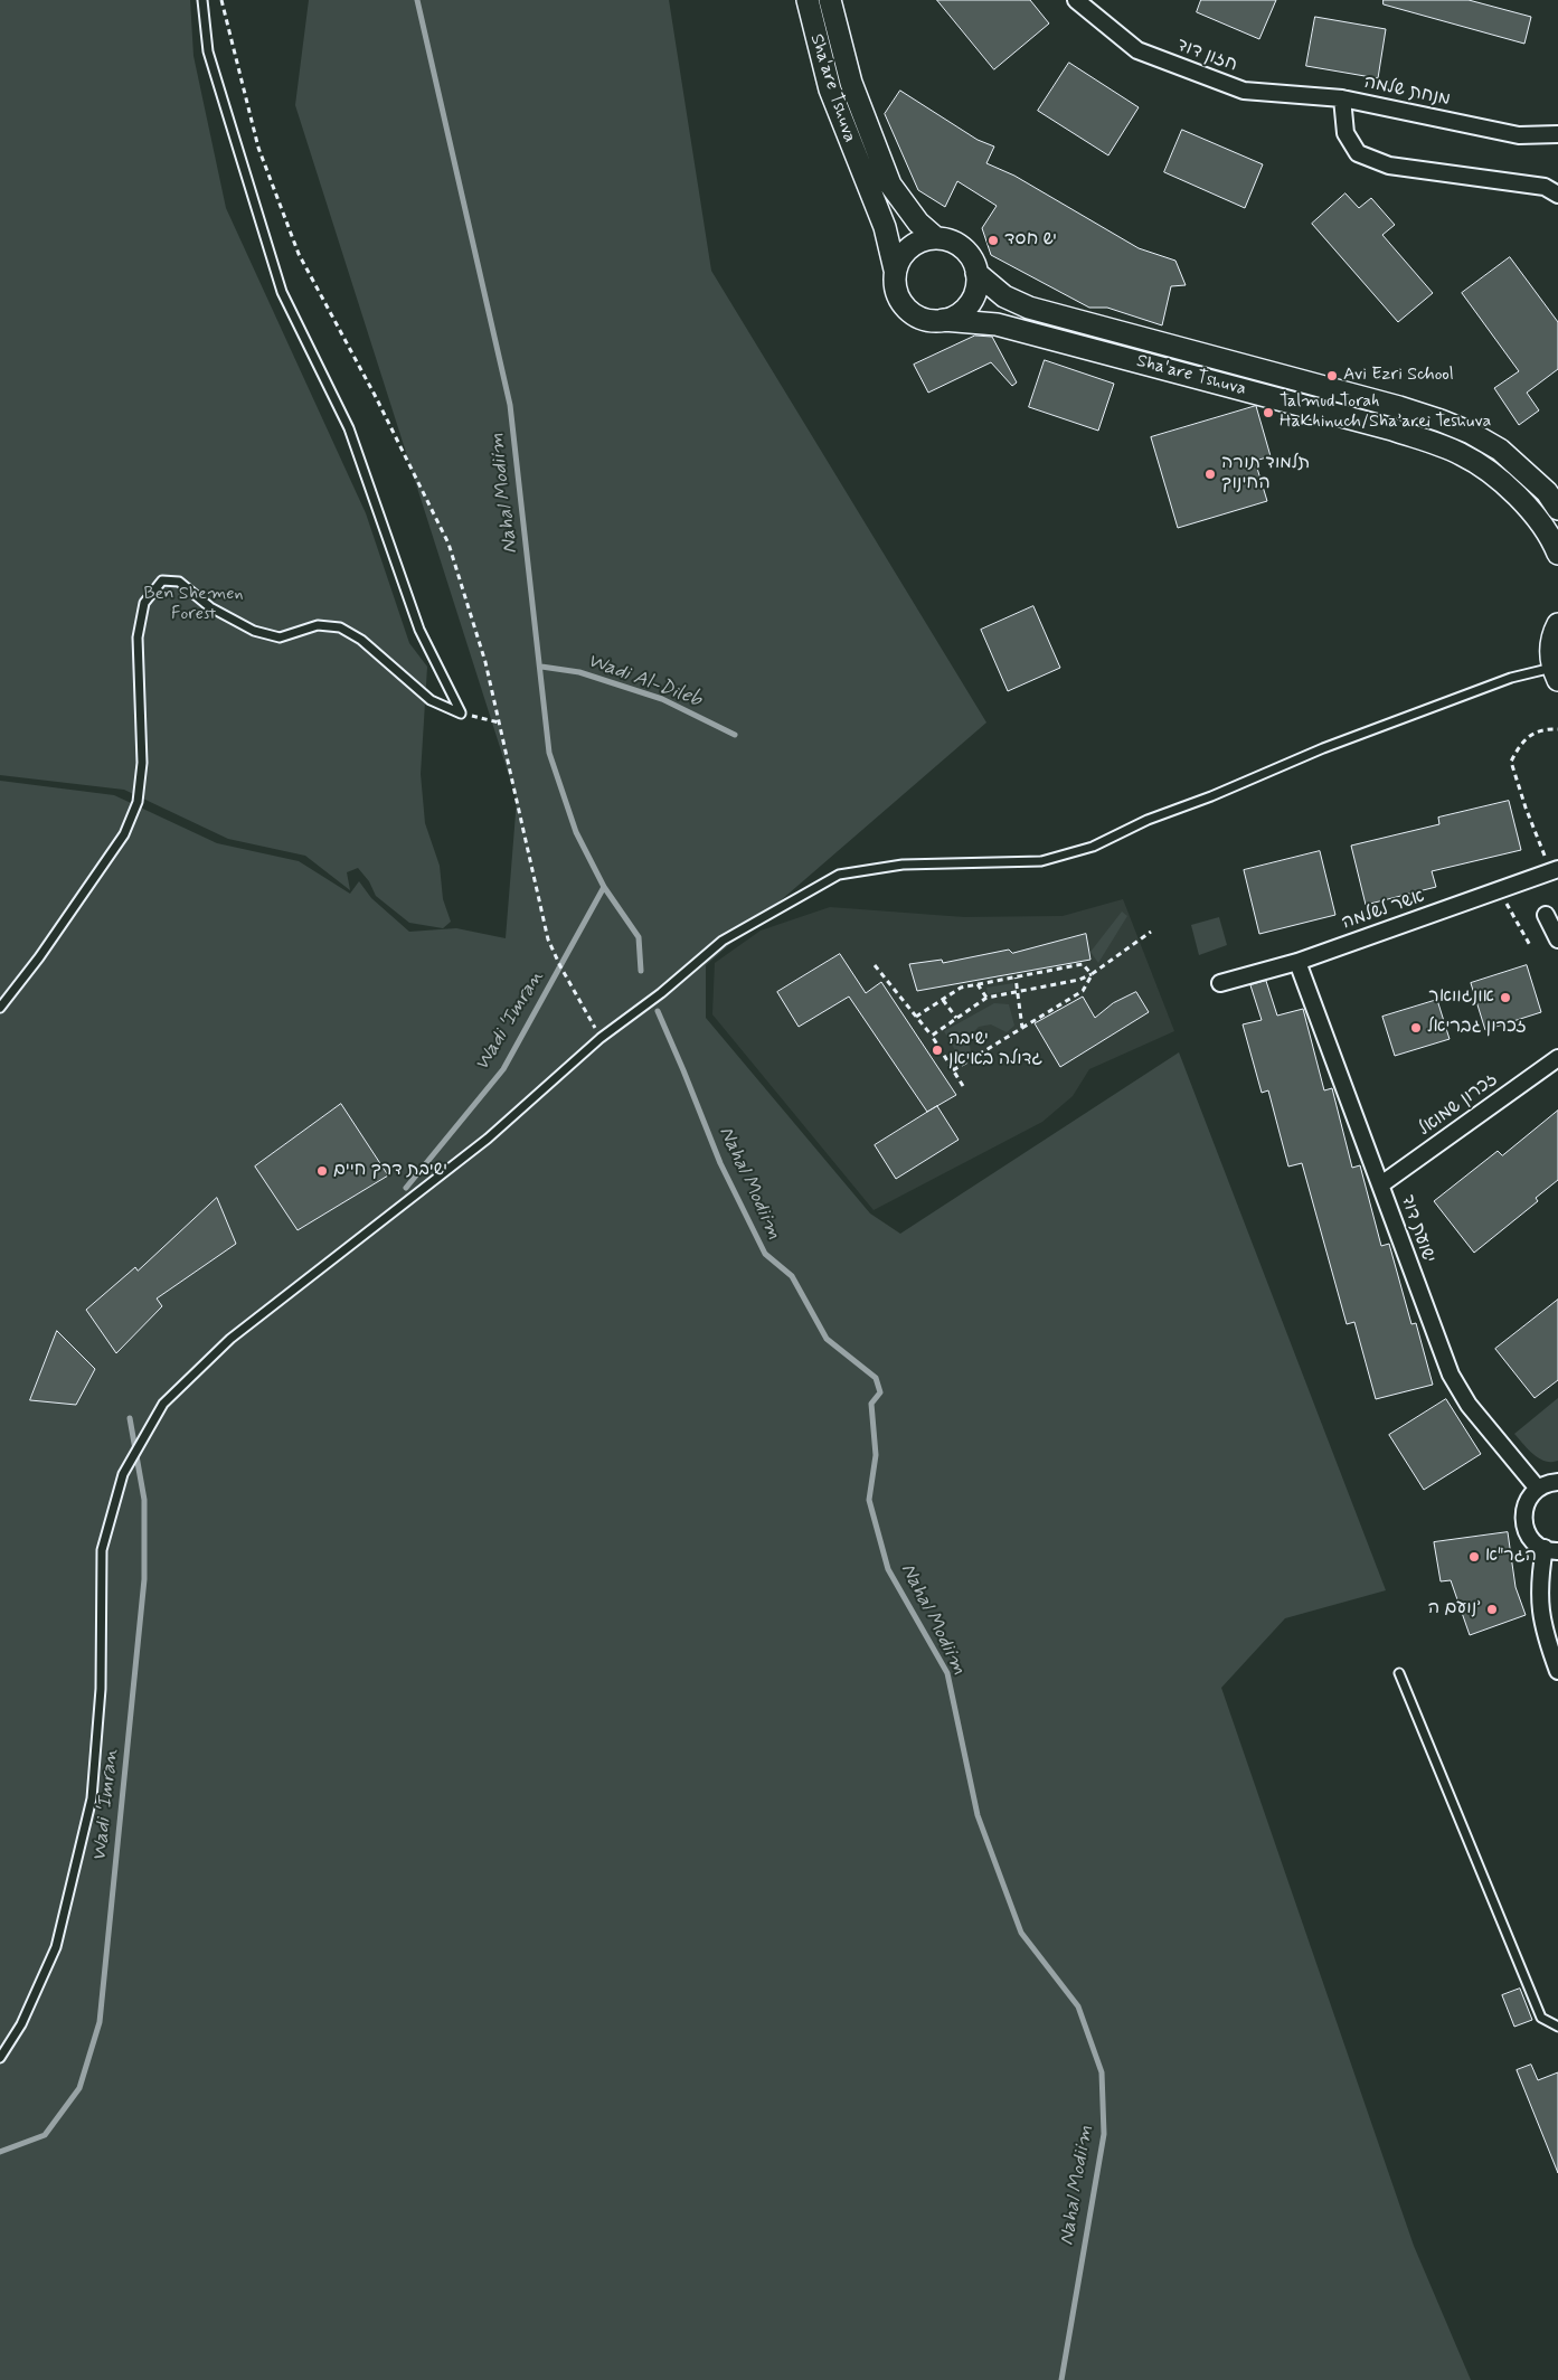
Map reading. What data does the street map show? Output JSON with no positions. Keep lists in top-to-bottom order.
{
  "streets": {
    "street": [
      "חזון דוד",
      "Sha'are Tshuva",
      "מנחת שלמה",
      "אשר לשלמה",
      "זכרון שמואל",
      "ישועת דוד"
    ]
  },
  "crossings": [
    ["חזון דוד", "מנחת שלמה"],
    ["אשר לשלמה", "ישועת דוד"],
    ["זכרון שמואל", "ישועת דוד"]
  ],
  "water": ["Nahal Modiim", "Wadi Al-Dileb", "Wadi 'Imran"],
  "parks": ["Ben Shemen Forest"],
  "places": [
    "יש חסד",
    "Avi Ezri School",
    "Talmud Torah HaKhinuch/Sha’arei Teshuva",
    "תלמוד תורה החינוך",
    "אונגוואר",
    "זכרון גבריאל",
    "ישיבה גדולה באיאן",
    "ישיבת דרך חיים",
    "הגר\"א",
    "נועם ה’"
  ]
}
